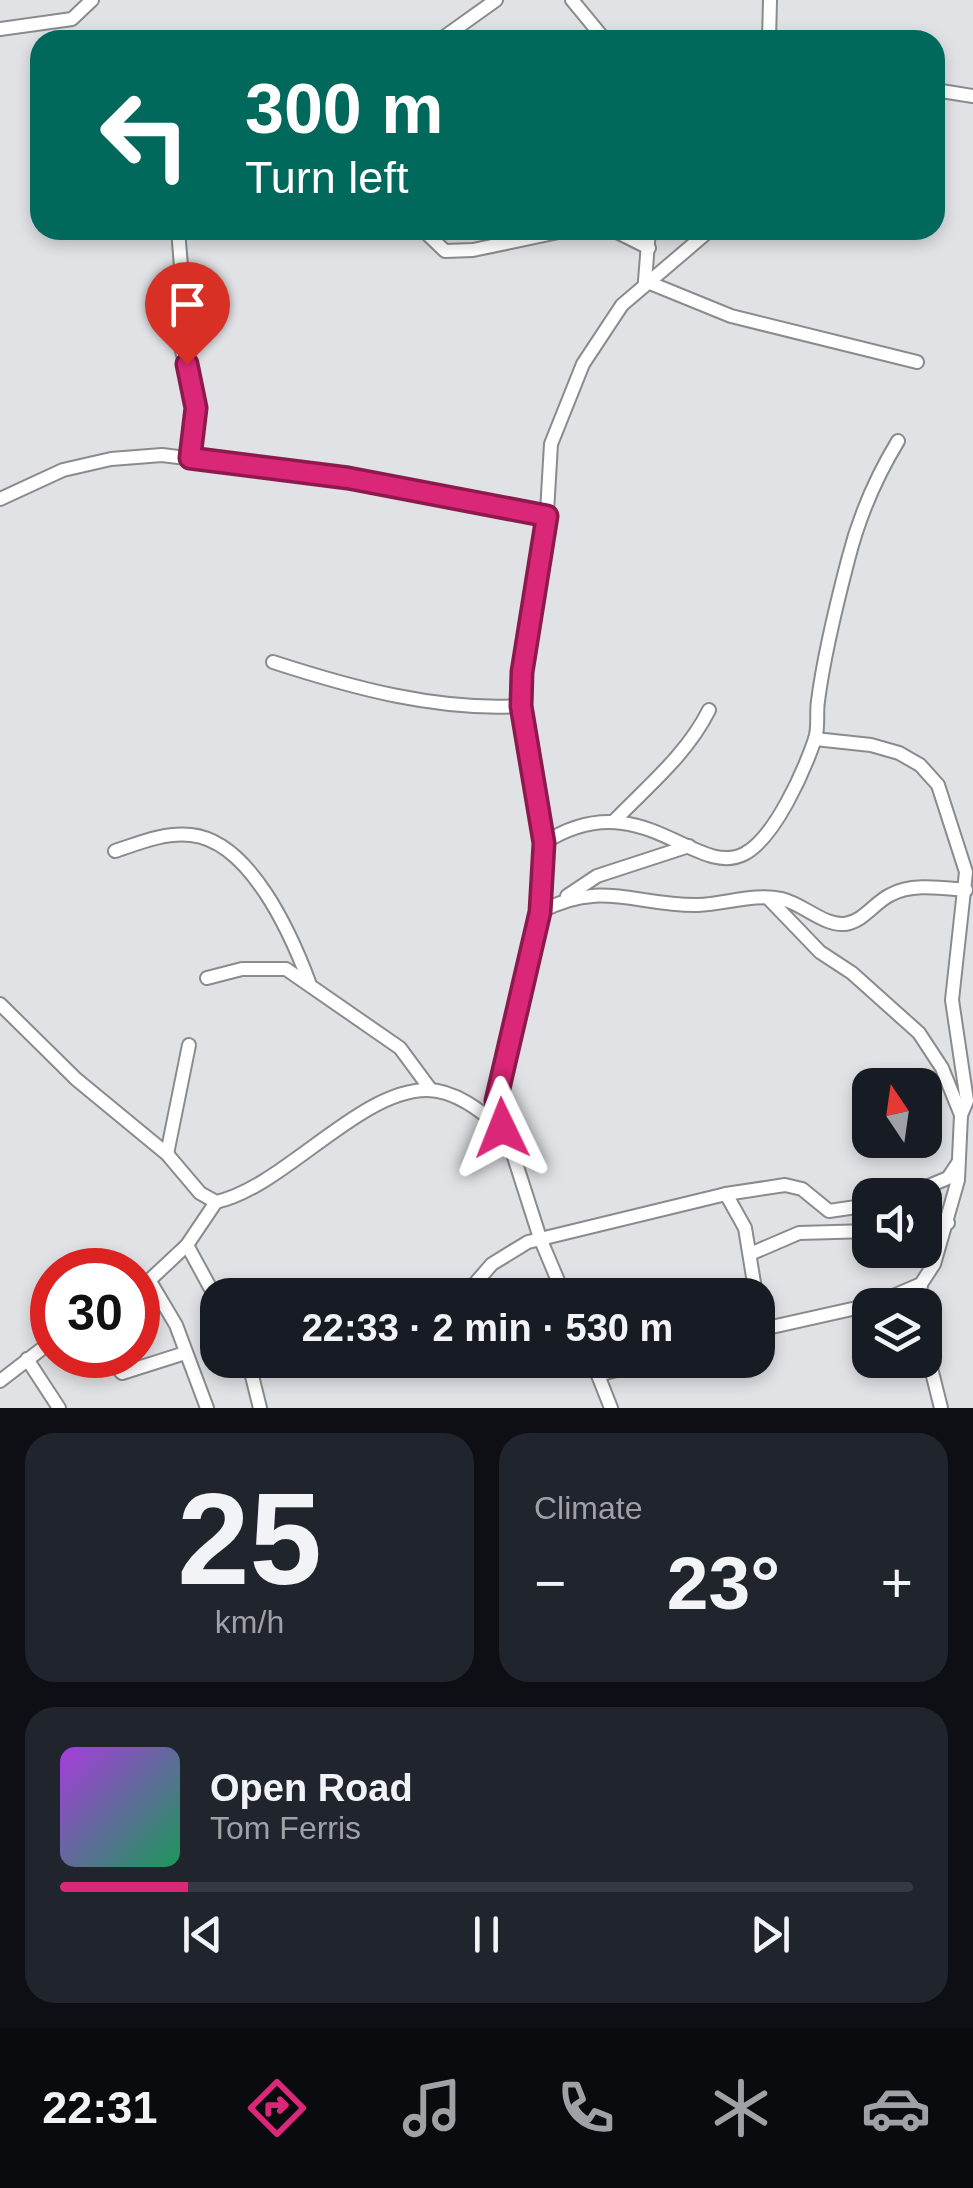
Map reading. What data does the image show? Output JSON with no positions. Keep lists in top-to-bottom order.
{
  "north": "top",
  "page": {
    "turn": ["300 m", "Turn left"],
    "limit": "30",
    "trip": "22:33 · 2 min · 530 m",
    "tile": [
      ["25", "km/h"],
      "Climate"
    ],
    "heat": ["−", "23°", "+"],
    "song": ["Open Road", "Tom Ferris"],
    "tabs": "22:31"
  }
}
